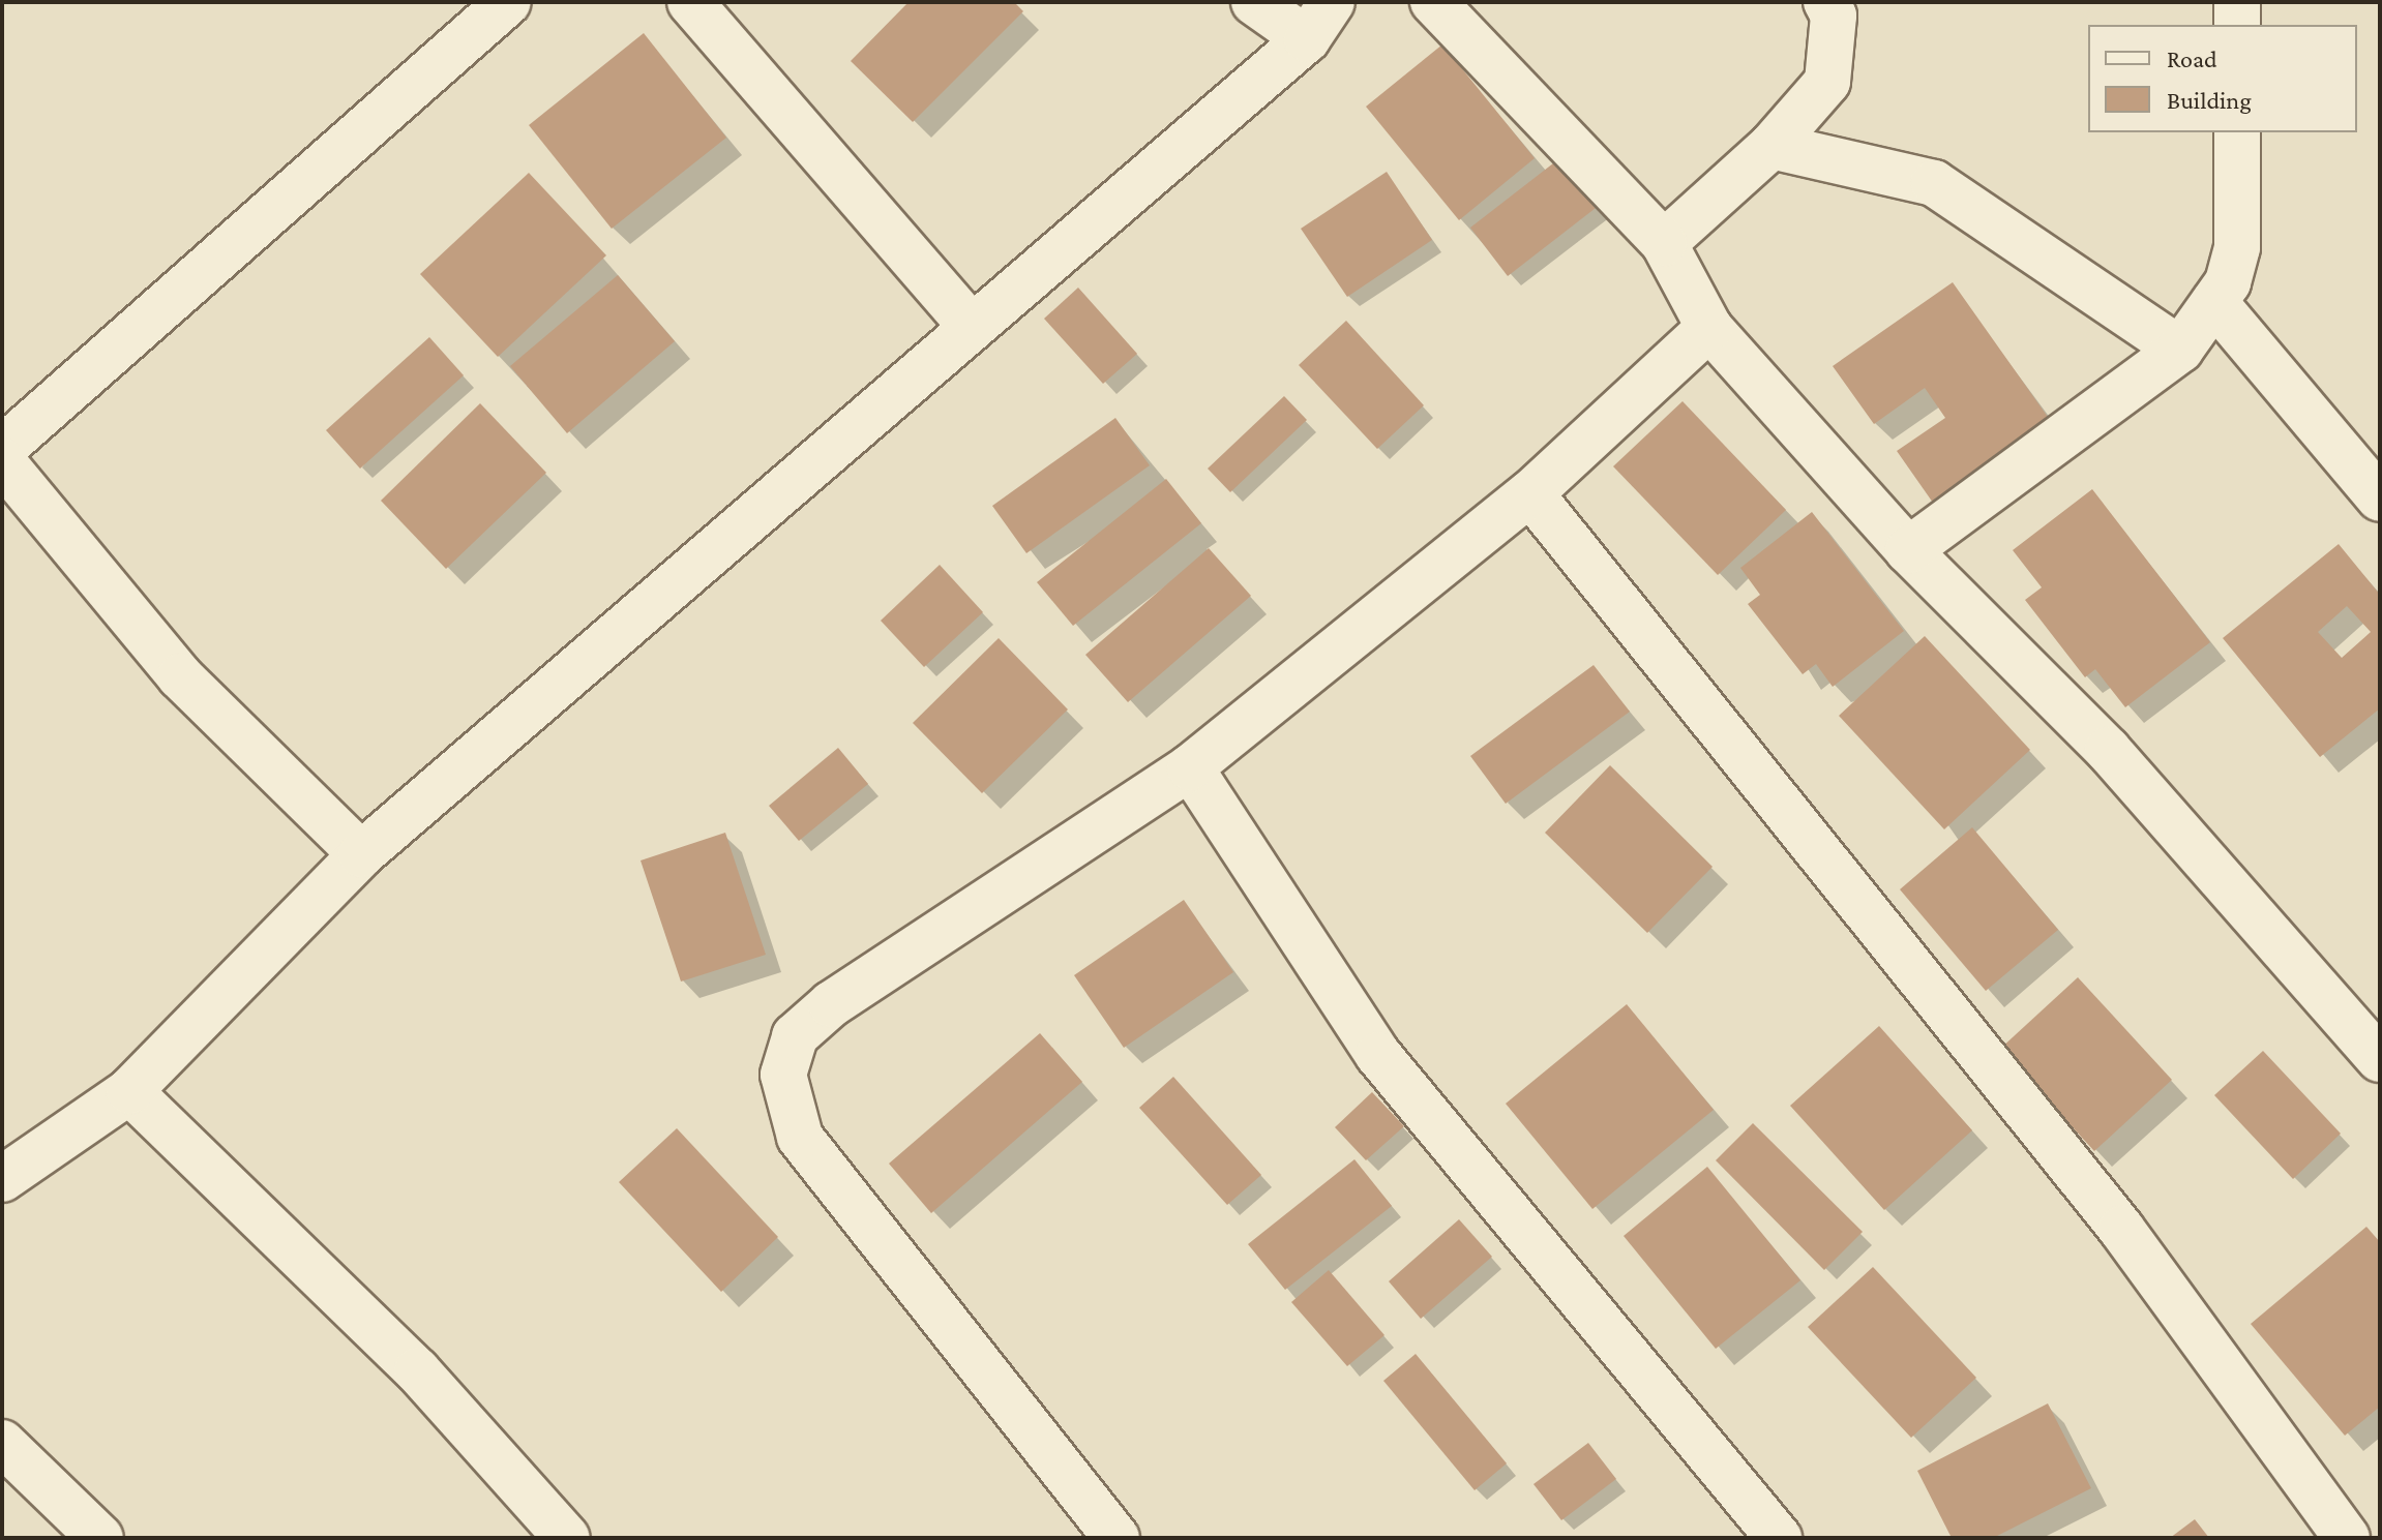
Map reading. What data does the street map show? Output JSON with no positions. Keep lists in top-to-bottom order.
{
  "legend": ["Road", "Building"]
}
